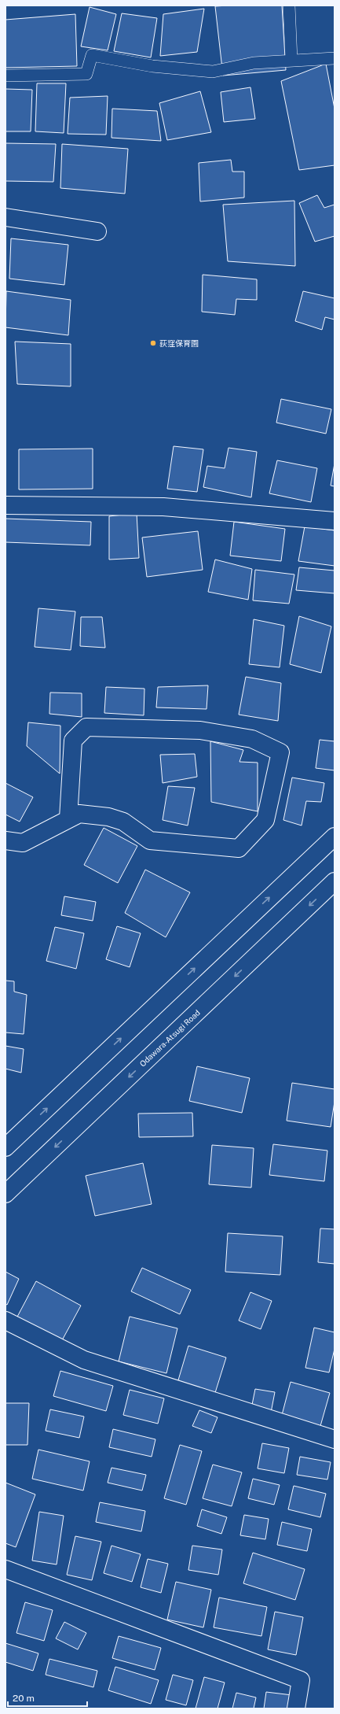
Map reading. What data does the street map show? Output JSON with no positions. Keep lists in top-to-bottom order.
{
  "streets": {
    "main road": ["Odawara-Atsugi Road"]
  },
  "places": ["荻窪保育園"],
  "scale_bar": "20 m"
}
